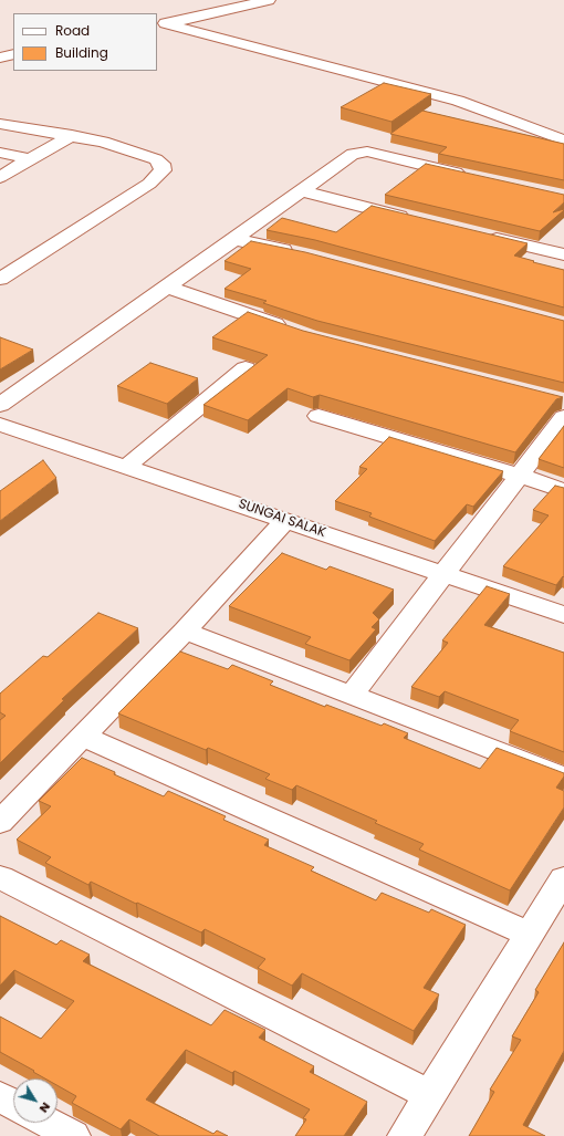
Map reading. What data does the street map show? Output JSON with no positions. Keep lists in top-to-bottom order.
{
  "streets": {
    "street": ["SUNGAI SALAK"]
  },
  "legend": ["Road", "Building"],
  "north": "bottom right"
}
